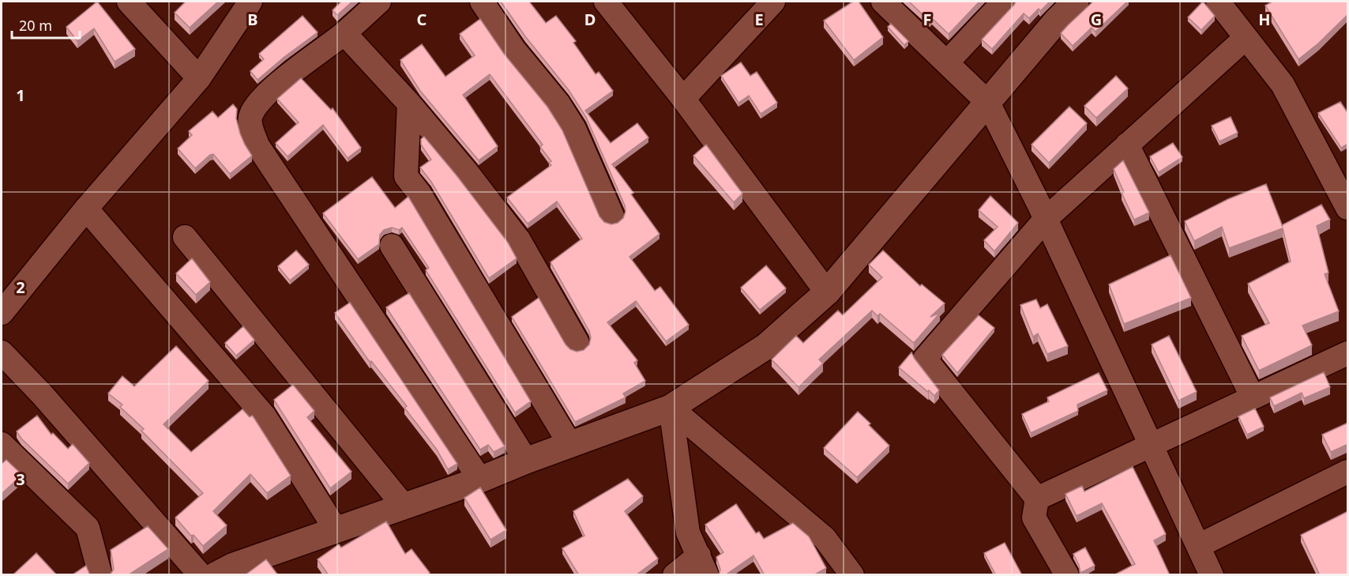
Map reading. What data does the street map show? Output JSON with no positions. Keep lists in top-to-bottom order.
{
  "scale_bar": "20 m",
  "grid": {
    "columns": [
      "B",
      "C",
      "D",
      "E",
      "F",
      "G",
      "H"
    ],
    "rows": ["1", "2", "3"]
  }
}
